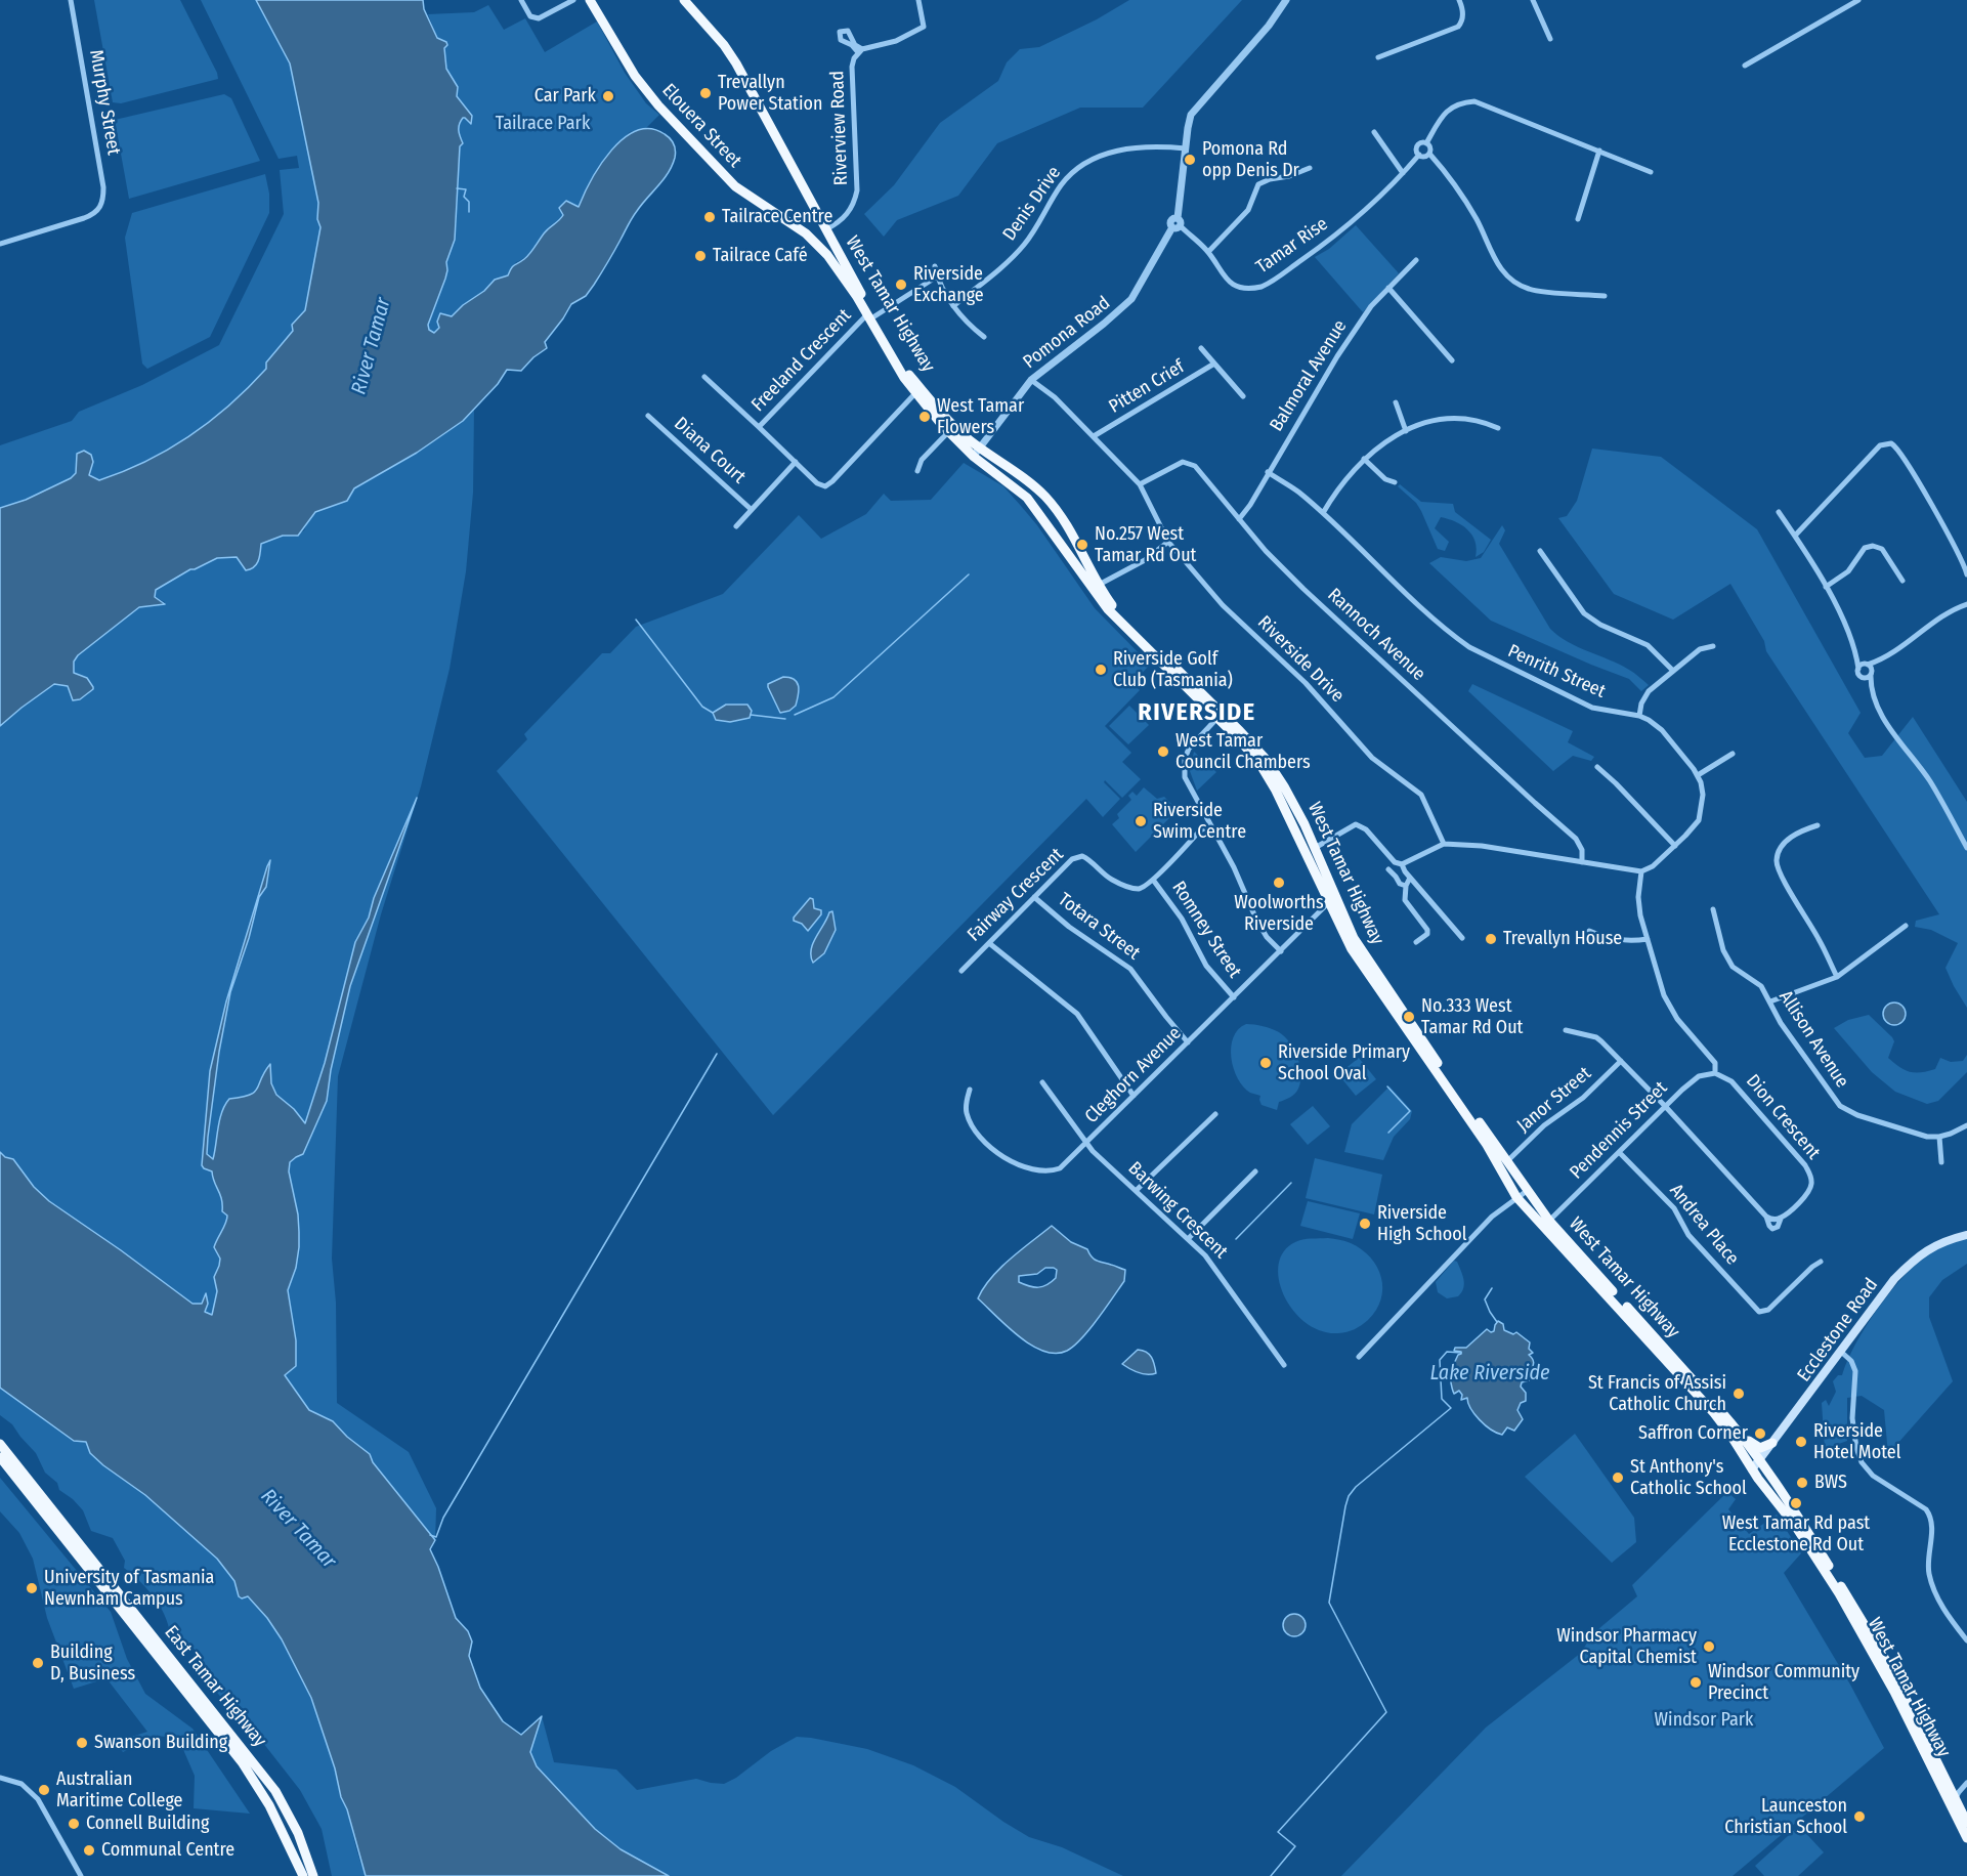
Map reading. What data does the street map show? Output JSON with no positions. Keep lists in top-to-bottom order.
{
  "streets": {
    "highway": ["Elouera Street", "West Tamar Highway", "East Tamar Highway"],
    "main road": ["Ecclestone Road"],
    "street": [
      "Murphy Street",
      "Riverview Road",
      "Denis Drive",
      "Tamar Rise",
      "Pomona Road",
      "Freeland Crescent",
      "Balmoral Avenue",
      "Pitten Crief",
      "Diana Court",
      "Rannoch Avenue",
      "Riverside Drive",
      "Penrith Street",
      "Fairway Crescent",
      "Totara Street",
      "Romney Street",
      "Allison Avenue",
      "Cleghorn Avenue",
      "Janor Street",
      "Dion Crescent",
      "Pendennis Street",
      "Barwing Crescent",
      "Andrea Place"
    ]
  },
  "crossings": [
    ["Elouera Street", "West Tamar Highway"],
    ["Riverview Road", "West Tamar Highway"],
    ["Denis Drive", "Pomona Road"],
    ["Tamar Rise", "Pomona Road"],
    ["West Tamar Highway", "Pomona Road"],
    ["West Tamar Highway", "Freeland Crescent"],
    ["West Tamar Highway", "Cleghorn Avenue"],
    ["West Tamar Highway", "Janor Street"],
    ["West Tamar Highway", "Pendennis Street"],
    ["West Tamar Highway", "Ecclestone Road"],
    ["Pomona Road", "Riverside Drive"],
    ["Balmoral Avenue", "Rannoch Avenue"],
    ["Balmoral Avenue", "Penrith Street"],
    ["Pitten Crief", "Riverside Drive"],
    ["Rannoch Avenue", "Riverside Drive"],
    ["Fairway Crescent", "Totara Street"],
    ["Fairway Crescent", "Romney Street"],
    ["Totara Street", "Cleghorn Avenue"],
    ["Romney Street", "Cleghorn Avenue"],
    ["Cleghorn Avenue", "Barwing Crescent"],
    ["Janor Street", "Dion Crescent"],
    ["Dion Crescent", "Pendennis Street"],
    ["Pendennis Street", "Andrea Place"]
  ],
  "districts": ["RIVERSIDE"],
  "water": ["River Tamar", "Lake Riverside"],
  "parks": ["Tailrace Park", "Windsor Park"],
  "places": [
    "Trevallyn Power Station",
    "Car Park",
    "Pomona Rd opp Denis Dr",
    "Tailrace Centre",
    "Tailrace Café",
    "Riverside Exchange",
    "West Tamar Flowers",
    "No.257 West Tamar Rd Out",
    "Riverside Golf Club (Tasmania)",
    "West Tamar Council Chambers",
    "Riverside Swim Centre",
    "Woolworths Riverside",
    "Trevallyn House",
    "No.333 West Tamar Rd Out",
    "Riverside Primary School Oval",
    "Riverside High School",
    "St Francis of Assisi Catholic Church",
    "Saffron Corner",
    "Riverside Hotel Motel",
    "St Anthony's Catholic School",
    "BWS",
    "West Tamar Rd past Ecclestone Rd Out",
    "University of Tasmania Newnham Campus",
    "Windsor Pharmacy Capital Chemist",
    "Building D, Business",
    "Windsor Community Precinct",
    "Swanson Building",
    "Australian Maritime College",
    "Launceston Christian School",
    "Connell Building",
    "Communal Centre"
  ]
}
